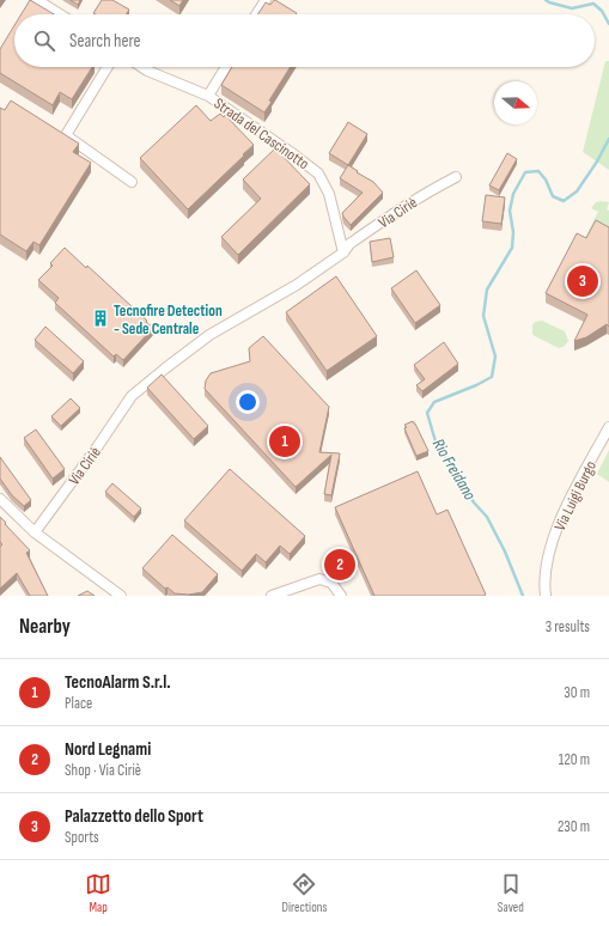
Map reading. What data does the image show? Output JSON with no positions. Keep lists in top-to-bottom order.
{
  "streets": {
    "street": ["Strada del Cascinotto", "Via Ciriè", "Via Luigi Burgo"]
  },
  "crossings": [
    ["Strada del Cascinotto", "Via Ciriè"]
  ],
  "water": ["Rio Freidano"],
  "places": {
    "building": ["Tecnofire Detection - Sede Centrale"]
  },
  "north": "right",
  "page": {
    "search": "Search here",
    "pins": ["3", "1", "2"],
    "heading": ["Nearby", "3 results"],
    "list": [
      {
        "mark": "1",
        "name": "TecnoAlarm S.r.l.",
        "note": "Place",
        "value": "30 m"
      },
      {
        "mark": "2",
        "name": "Nord Legnami",
        "note": "Shop · Via Ciriè",
        "value": "120 m"
      },
      {
        "mark": "3",
        "name": "Palazzetto dello Sport",
        "note": "Sports",
        "value": "230 m"
      }
    ],
    "nav": ["Map", "Directions", "Saved"]
  }
}
